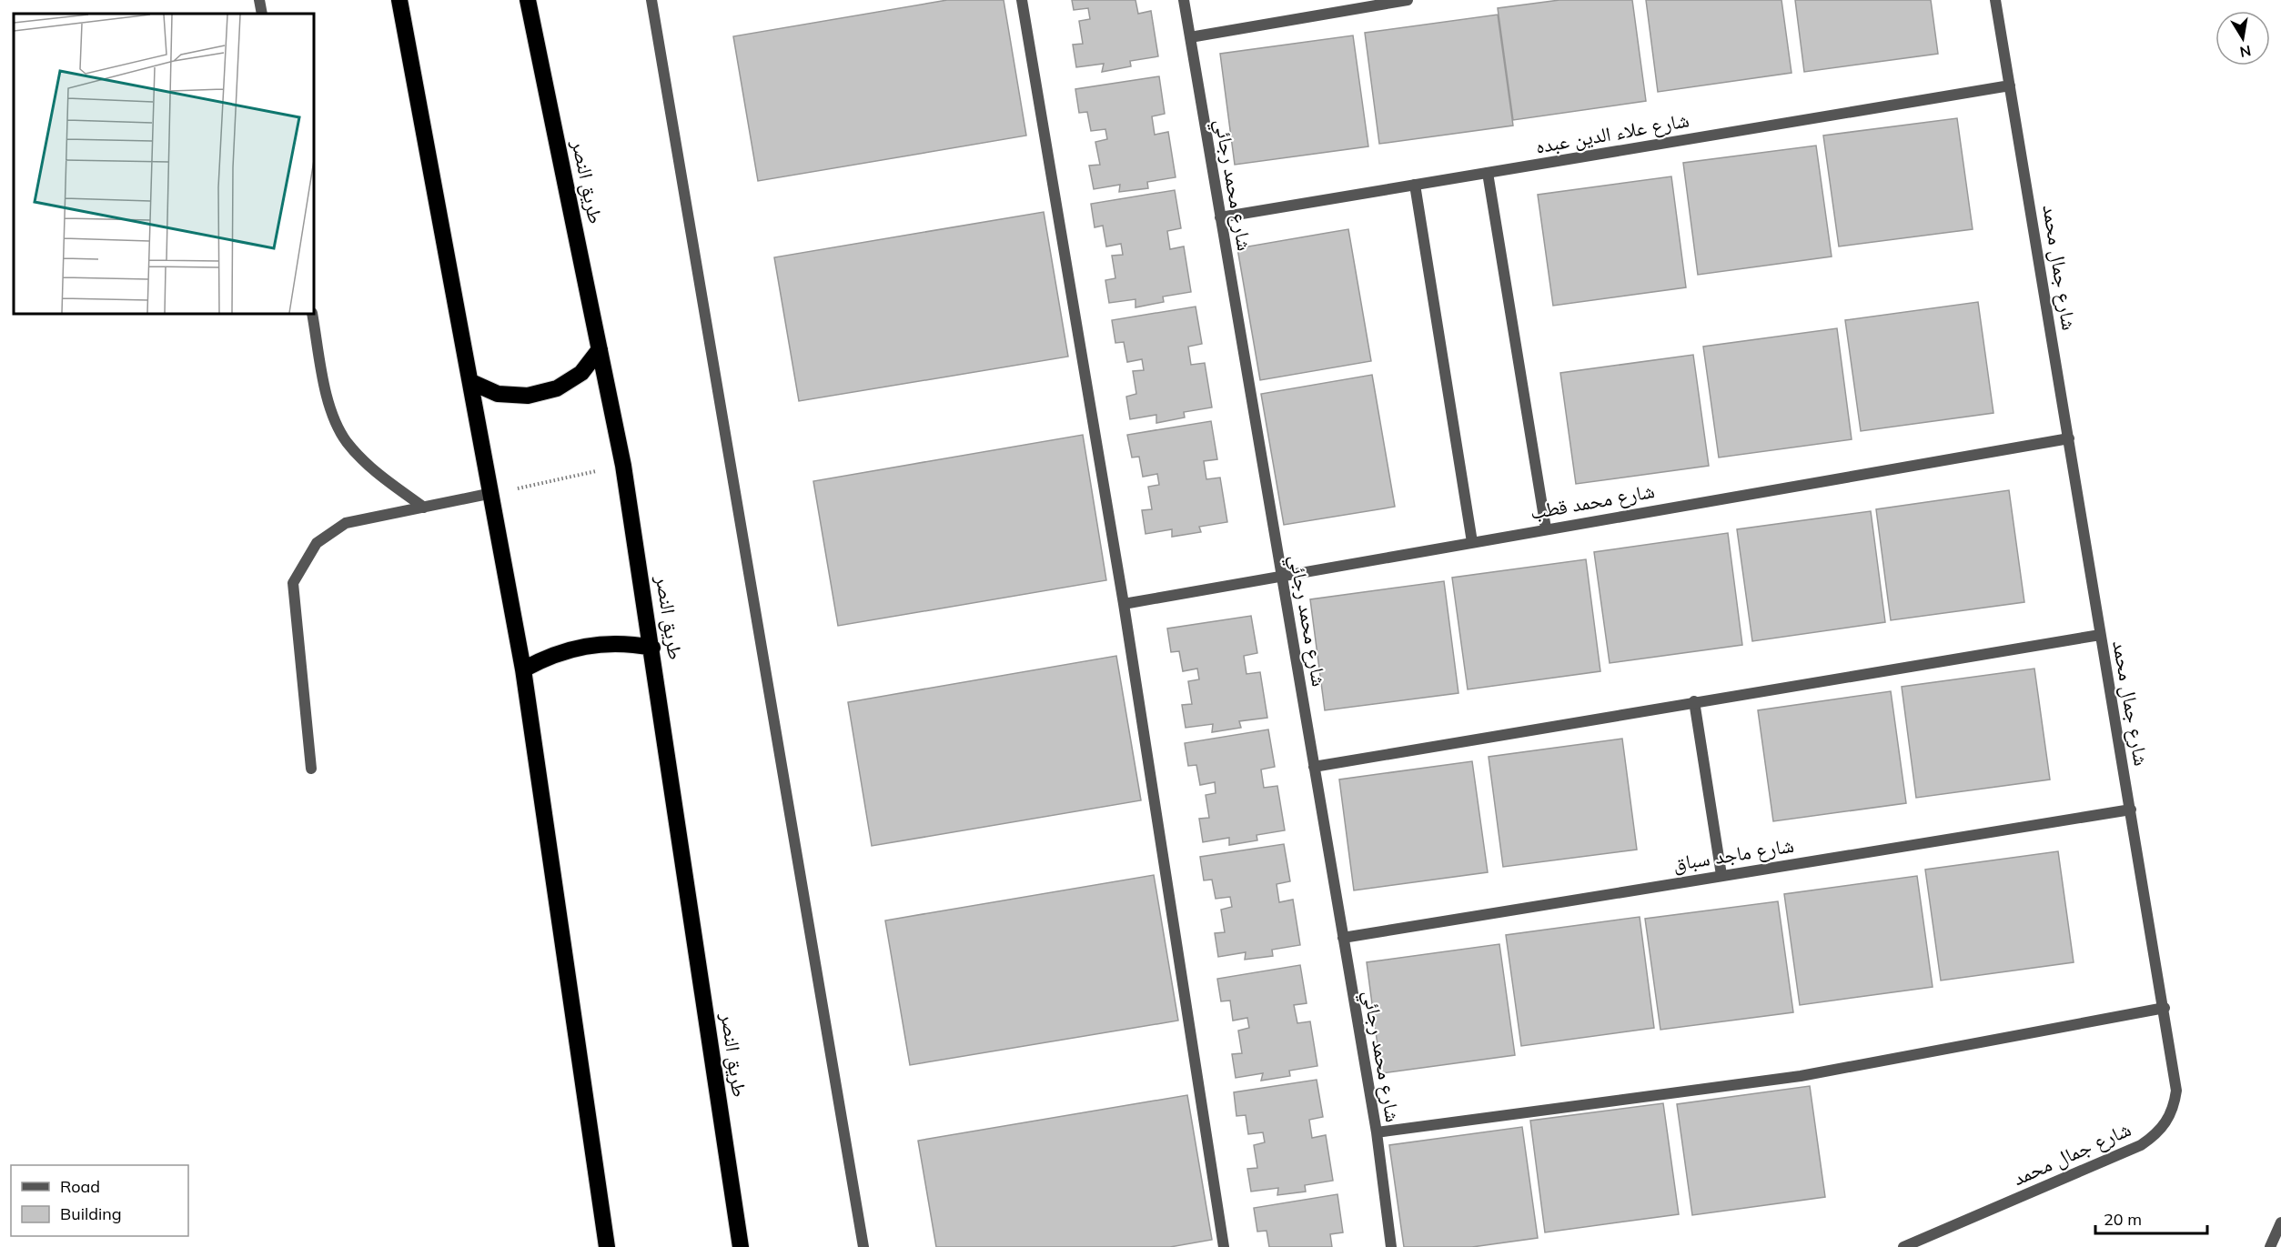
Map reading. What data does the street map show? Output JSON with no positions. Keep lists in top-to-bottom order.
{
  "streets": {
    "highway": ["طريق النصر"],
    "street": [
      "شارع علاء الدين عبده",
      "شارع محمد رجائي",
      "شارع جمال محمد",
      "شارع محمد قطب",
      "شارع ماجد سباق"
    ]
  },
  "crossings": [
    ["شارع علاء الدين عبده", "شارع محمد رجائي"],
    ["شارع علاء الدين عبده", "شارع جمال محمد"],
    ["شارع محمد رجائي", "شارع محمد قطب"],
    ["شارع محمد رجائي", "شارع ماجد سباق"],
    ["شارع جمال محمد", "شارع محمد قطب"],
    ["شارع جمال محمد", "شارع ماجد سباق"]
  ],
  "legend": ["Road", "Building"],
  "scale_bar": "20 m",
  "north": "bottom"
}
